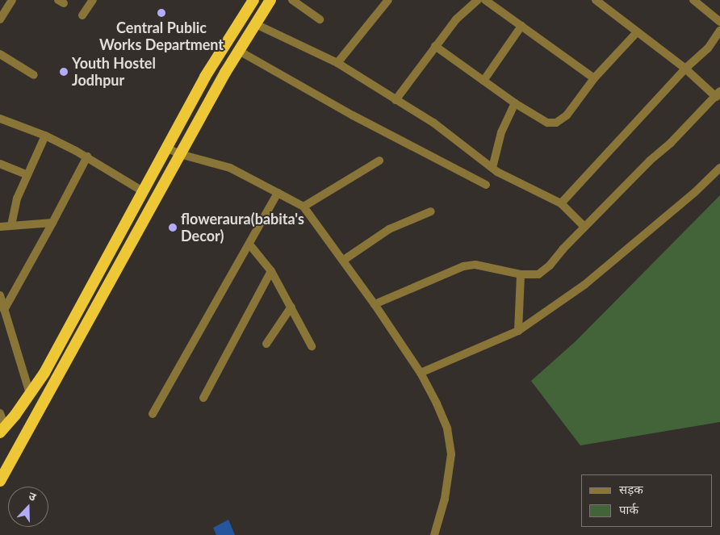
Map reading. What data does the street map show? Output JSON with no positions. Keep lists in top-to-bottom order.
{
  "places": ["Central Public Works Department", "Youth Hostel Jodhpur", "floweraura(babita's Decor)"],
  "legend": ["सड़क", "पार्क"],
  "north": "top"
}
